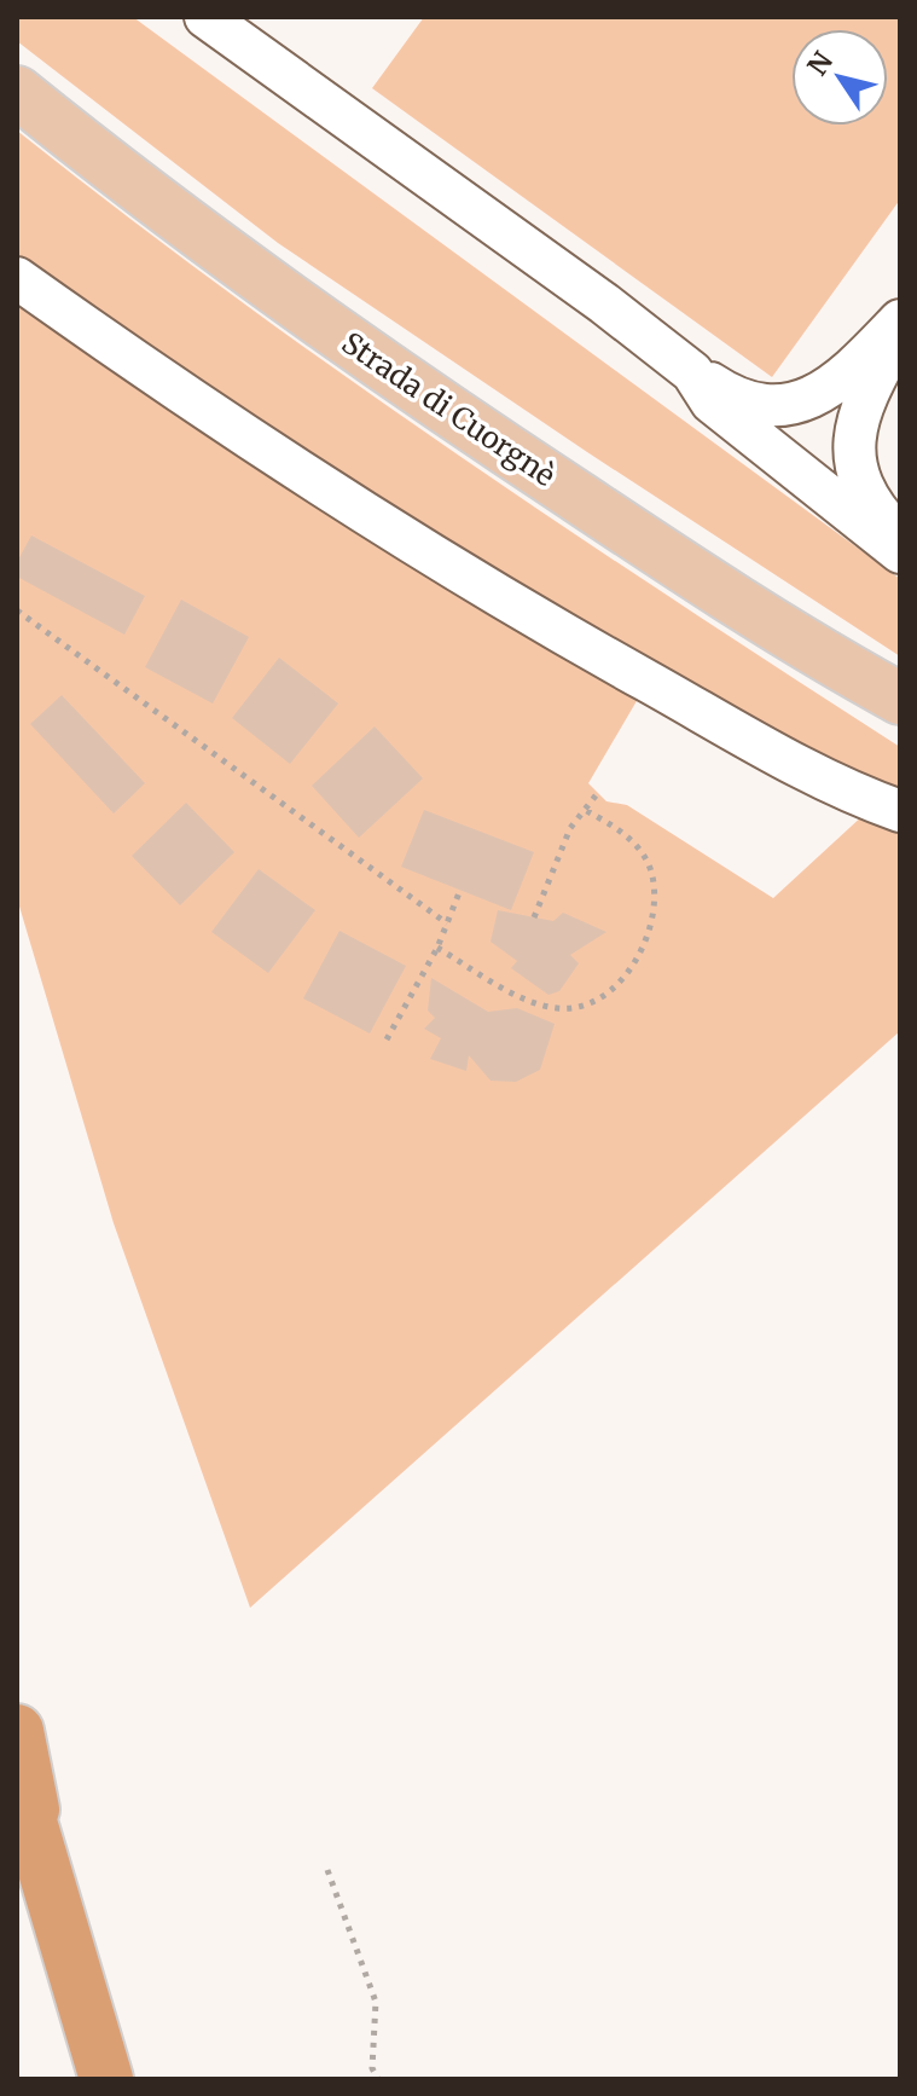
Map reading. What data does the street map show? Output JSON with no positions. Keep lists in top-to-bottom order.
{
  "streets": {
    "main road": ["Strada di Cuorgnè"]
  },
  "north": "top left"
}
